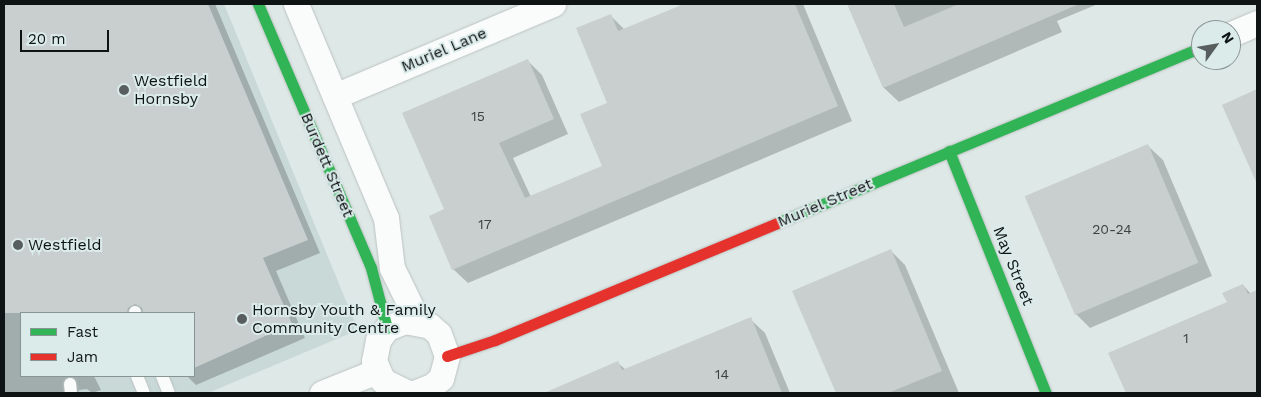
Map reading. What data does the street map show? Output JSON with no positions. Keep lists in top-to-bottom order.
{
  "streets": {
    "street": [
      "Muriel Lane",
      "Burdett Street",
      "Muriel Street",
      "May Street"
    ]
  },
  "crossings": [
    ["Muriel Lane", "Burdett Street"],
    ["Burdett Street", "Muriel Street"],
    ["Muriel Street", "May Street"]
  ],
  "places": ["Westfield Hornsby", "Westfield", "Hornsby Youth & Family Community Centre"],
  "house_numbers": [
    "15",
    "17",
    "20-24",
    "1",
    "14"
  ],
  "legend": ["Fast", "Jam"],
  "scale_bar": "20 m",
  "north": "top right"
}
